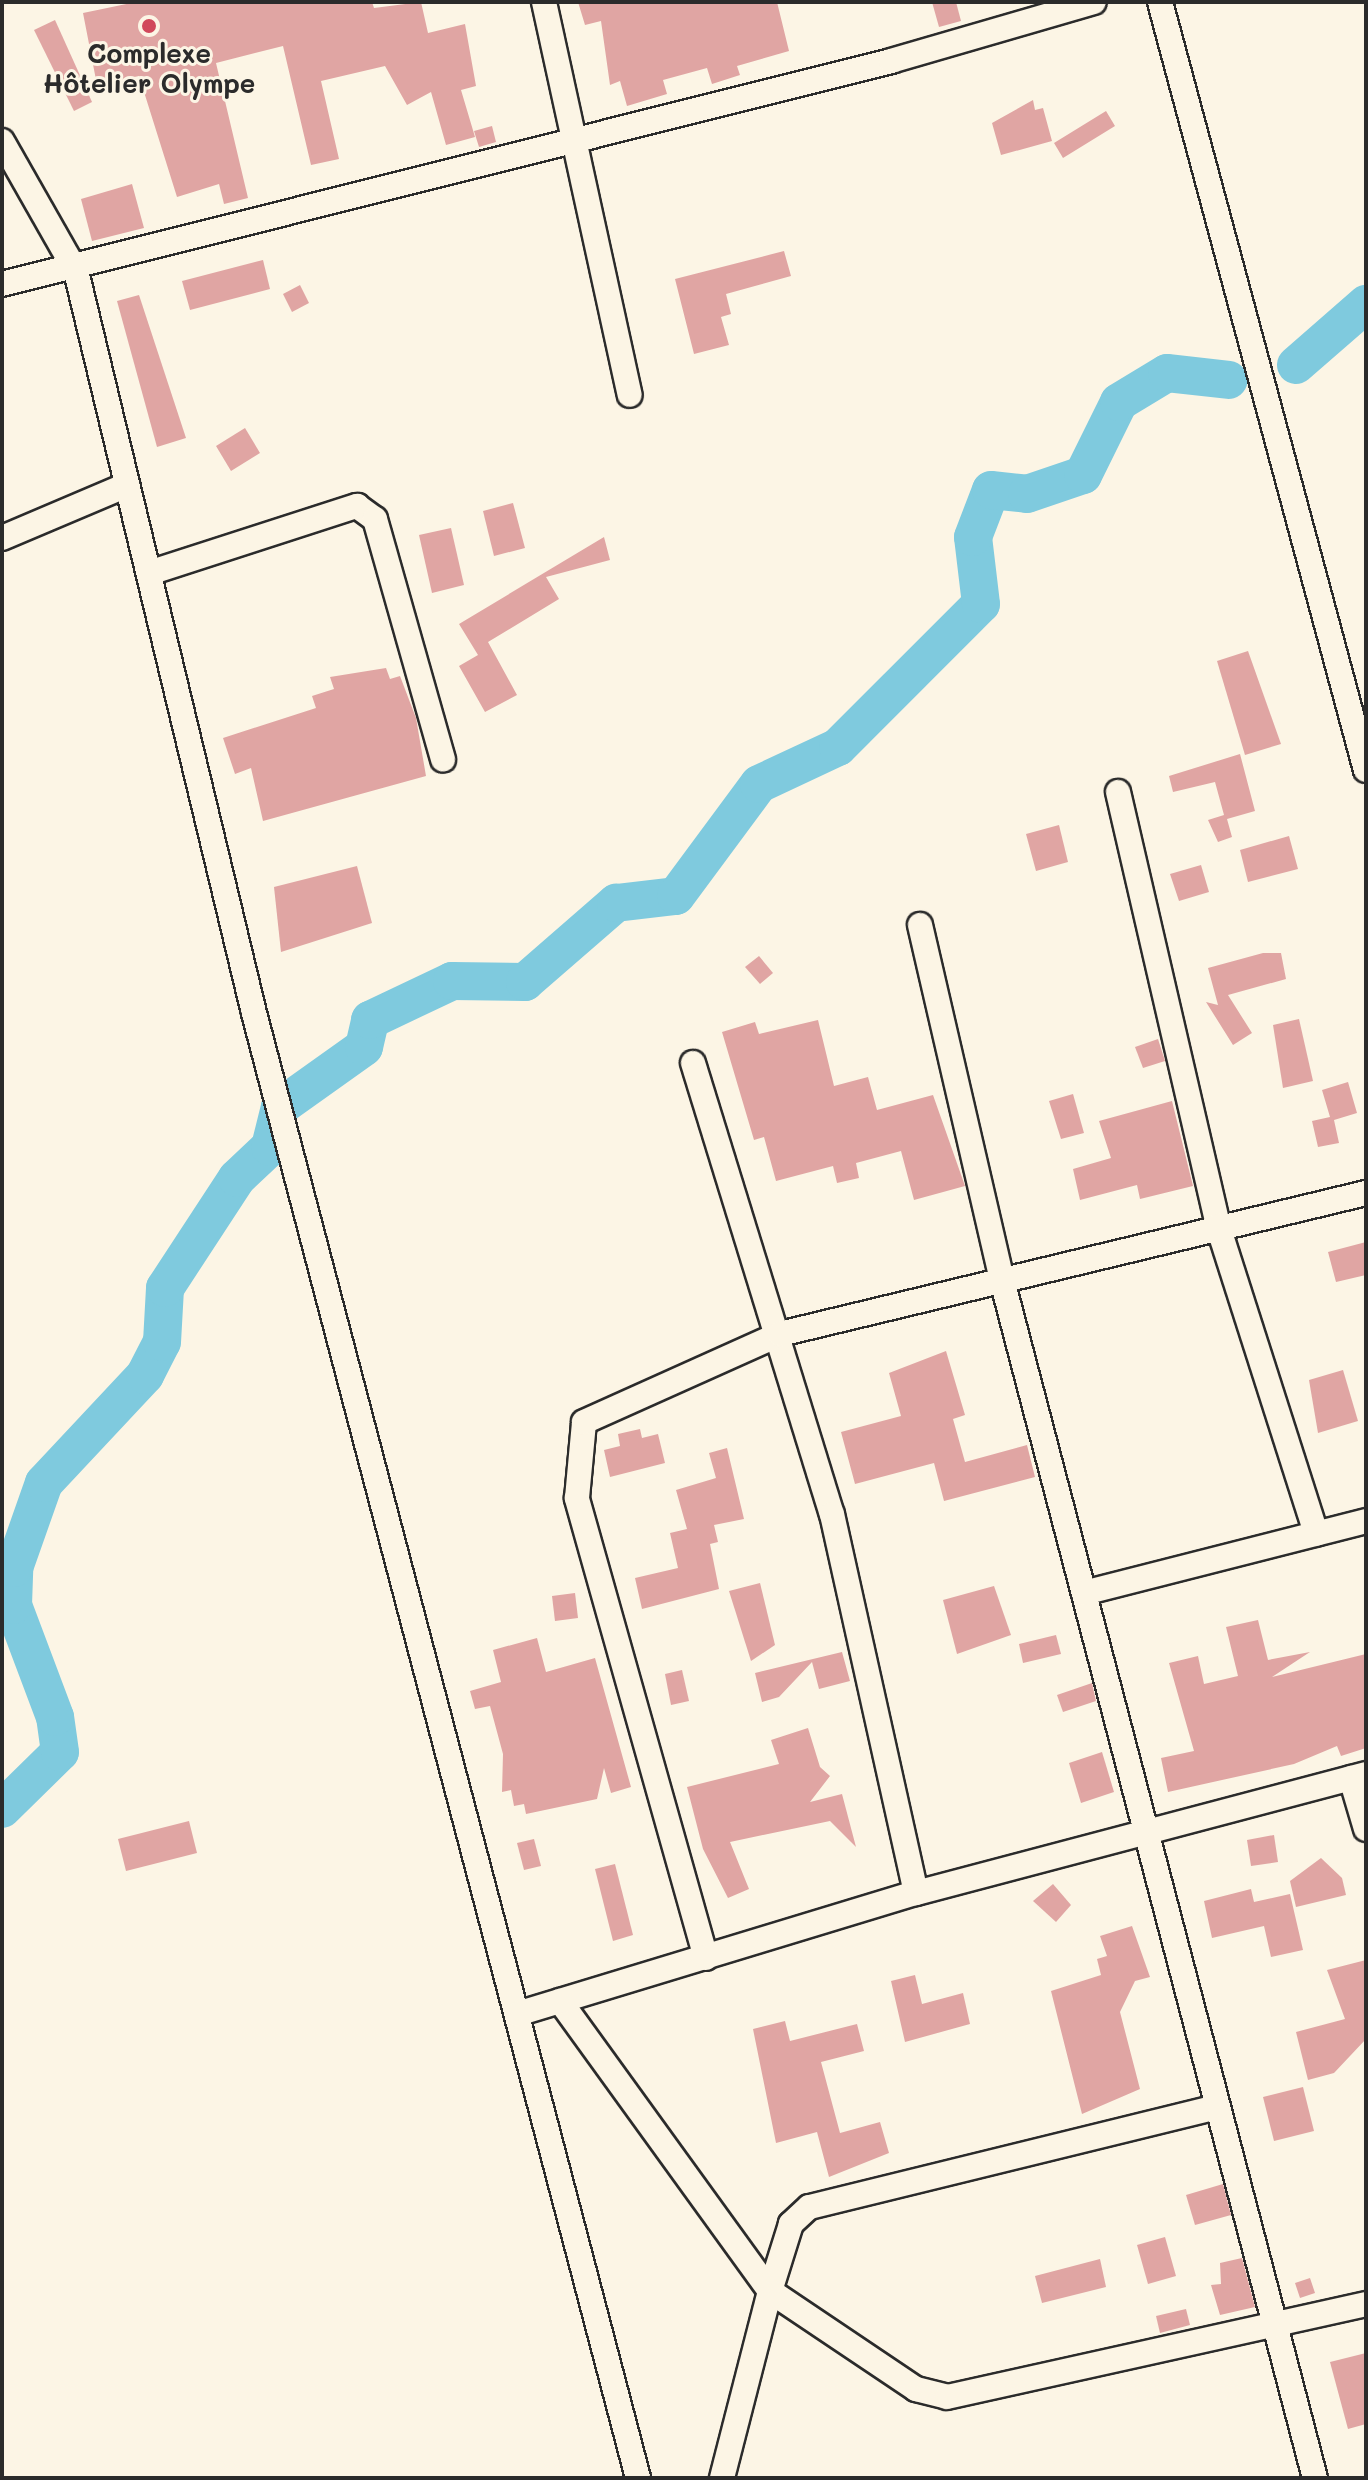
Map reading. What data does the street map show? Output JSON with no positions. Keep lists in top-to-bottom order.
{
  "places": ["Complexe Hôtelier Olympe"]
}
